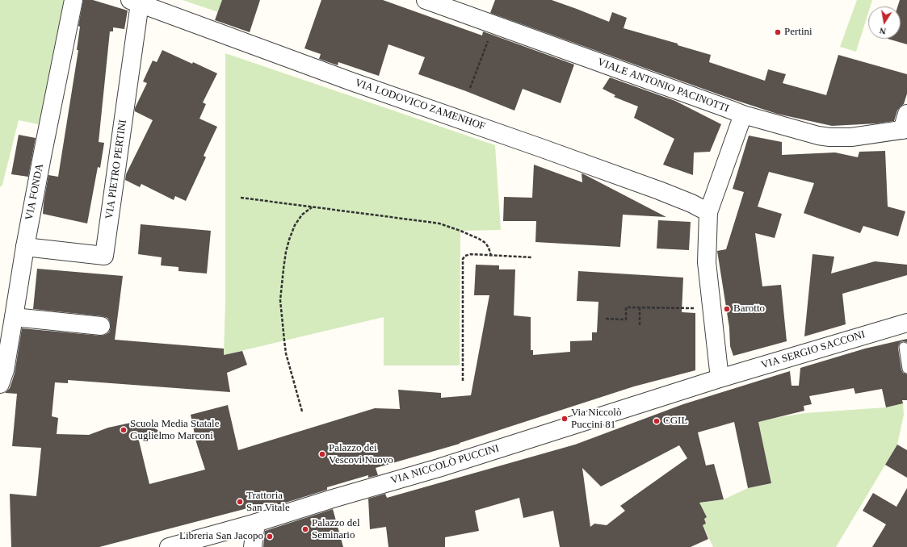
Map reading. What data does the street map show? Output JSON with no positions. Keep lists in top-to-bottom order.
{
  "streets": {
    "street": [
      "VIALE ANTONIO PACINOTTI",
      "VIA LODOVICO ZAMENHOF",
      "VIA PIETRO PERTINI",
      "VIA FONDA",
      "VIA SERGIO SACCONI",
      "VIA NICCOLÒ PUCCINI"
    ]
  },
  "crossings": [
    ["VIA LODOVICO ZAMENHOF", "VIA PIETRO PERTINI"],
    ["VIA PIETRO PERTINI", "VIA FONDA"],
    ["VIA SERGIO SACCONI", "VIA NICCOLÒ PUCCINI"]
  ],
  "places": [
    "Pertini",
    "Barotto",
    "Via Niccolò Puccini 81",
    "CGIL",
    "Scuola Media Statale Guglielmo Marconi",
    "Palazzo dei Vescovi Nuovo",
    "Trattoria San Vitale",
    "Palazzo del Seminario",
    "Libreria San Jacopo"
  ],
  "north": "bottom"
}
